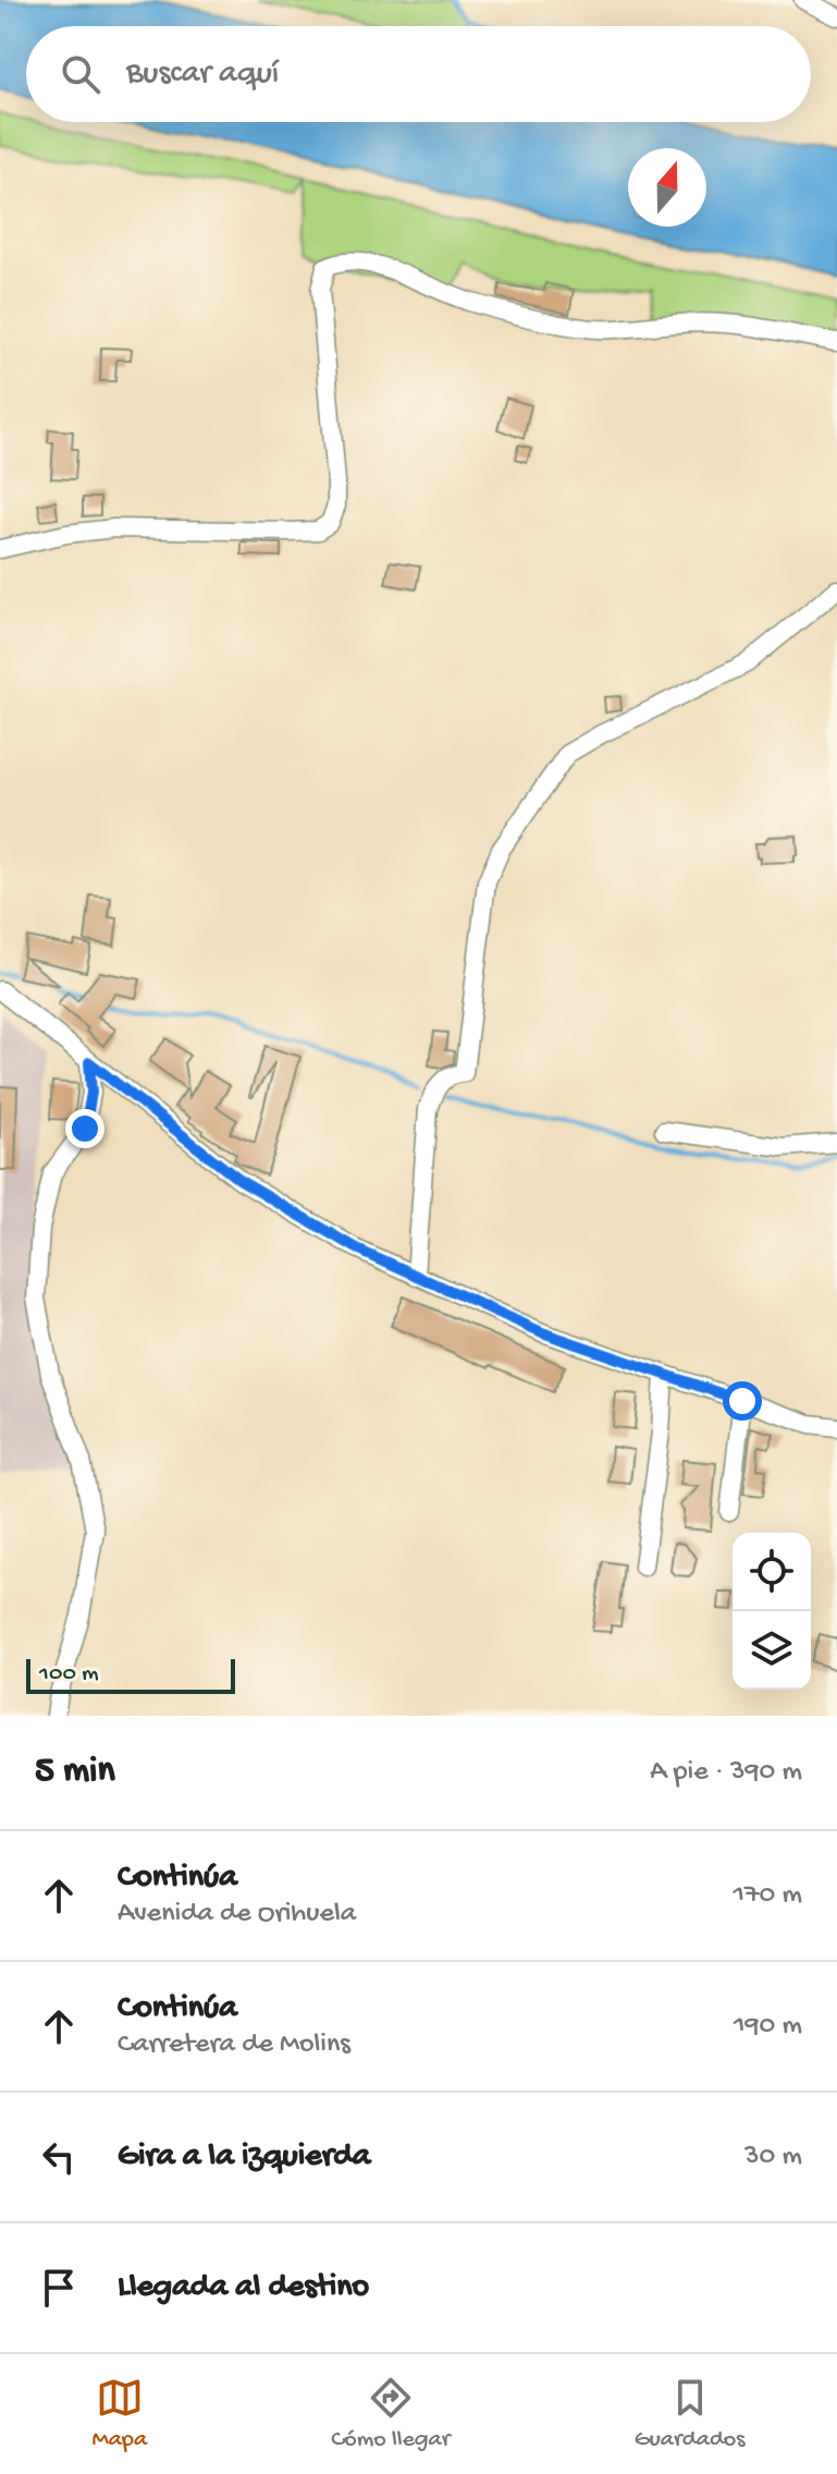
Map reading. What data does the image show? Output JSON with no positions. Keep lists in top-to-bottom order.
{
  "scale_bar": "100 m",
  "north": "top",
  "page": {
    "search": "Buscar aquí",
    "scale": "100 m",
    "heading": ["5 min", "A pie · 390 m"],
    "list": [
      ["Continúa", "Avenida de Orihuela", "170 m"],
      ["Continúa", "Carretera de Molins", "190 m"],
      ["Gira a la izquierda", "30 m"],
      "Llegada al destino"
    ],
    "nav": ["Mapa", "Cómo llegar", "Guardados"]
  }
}
